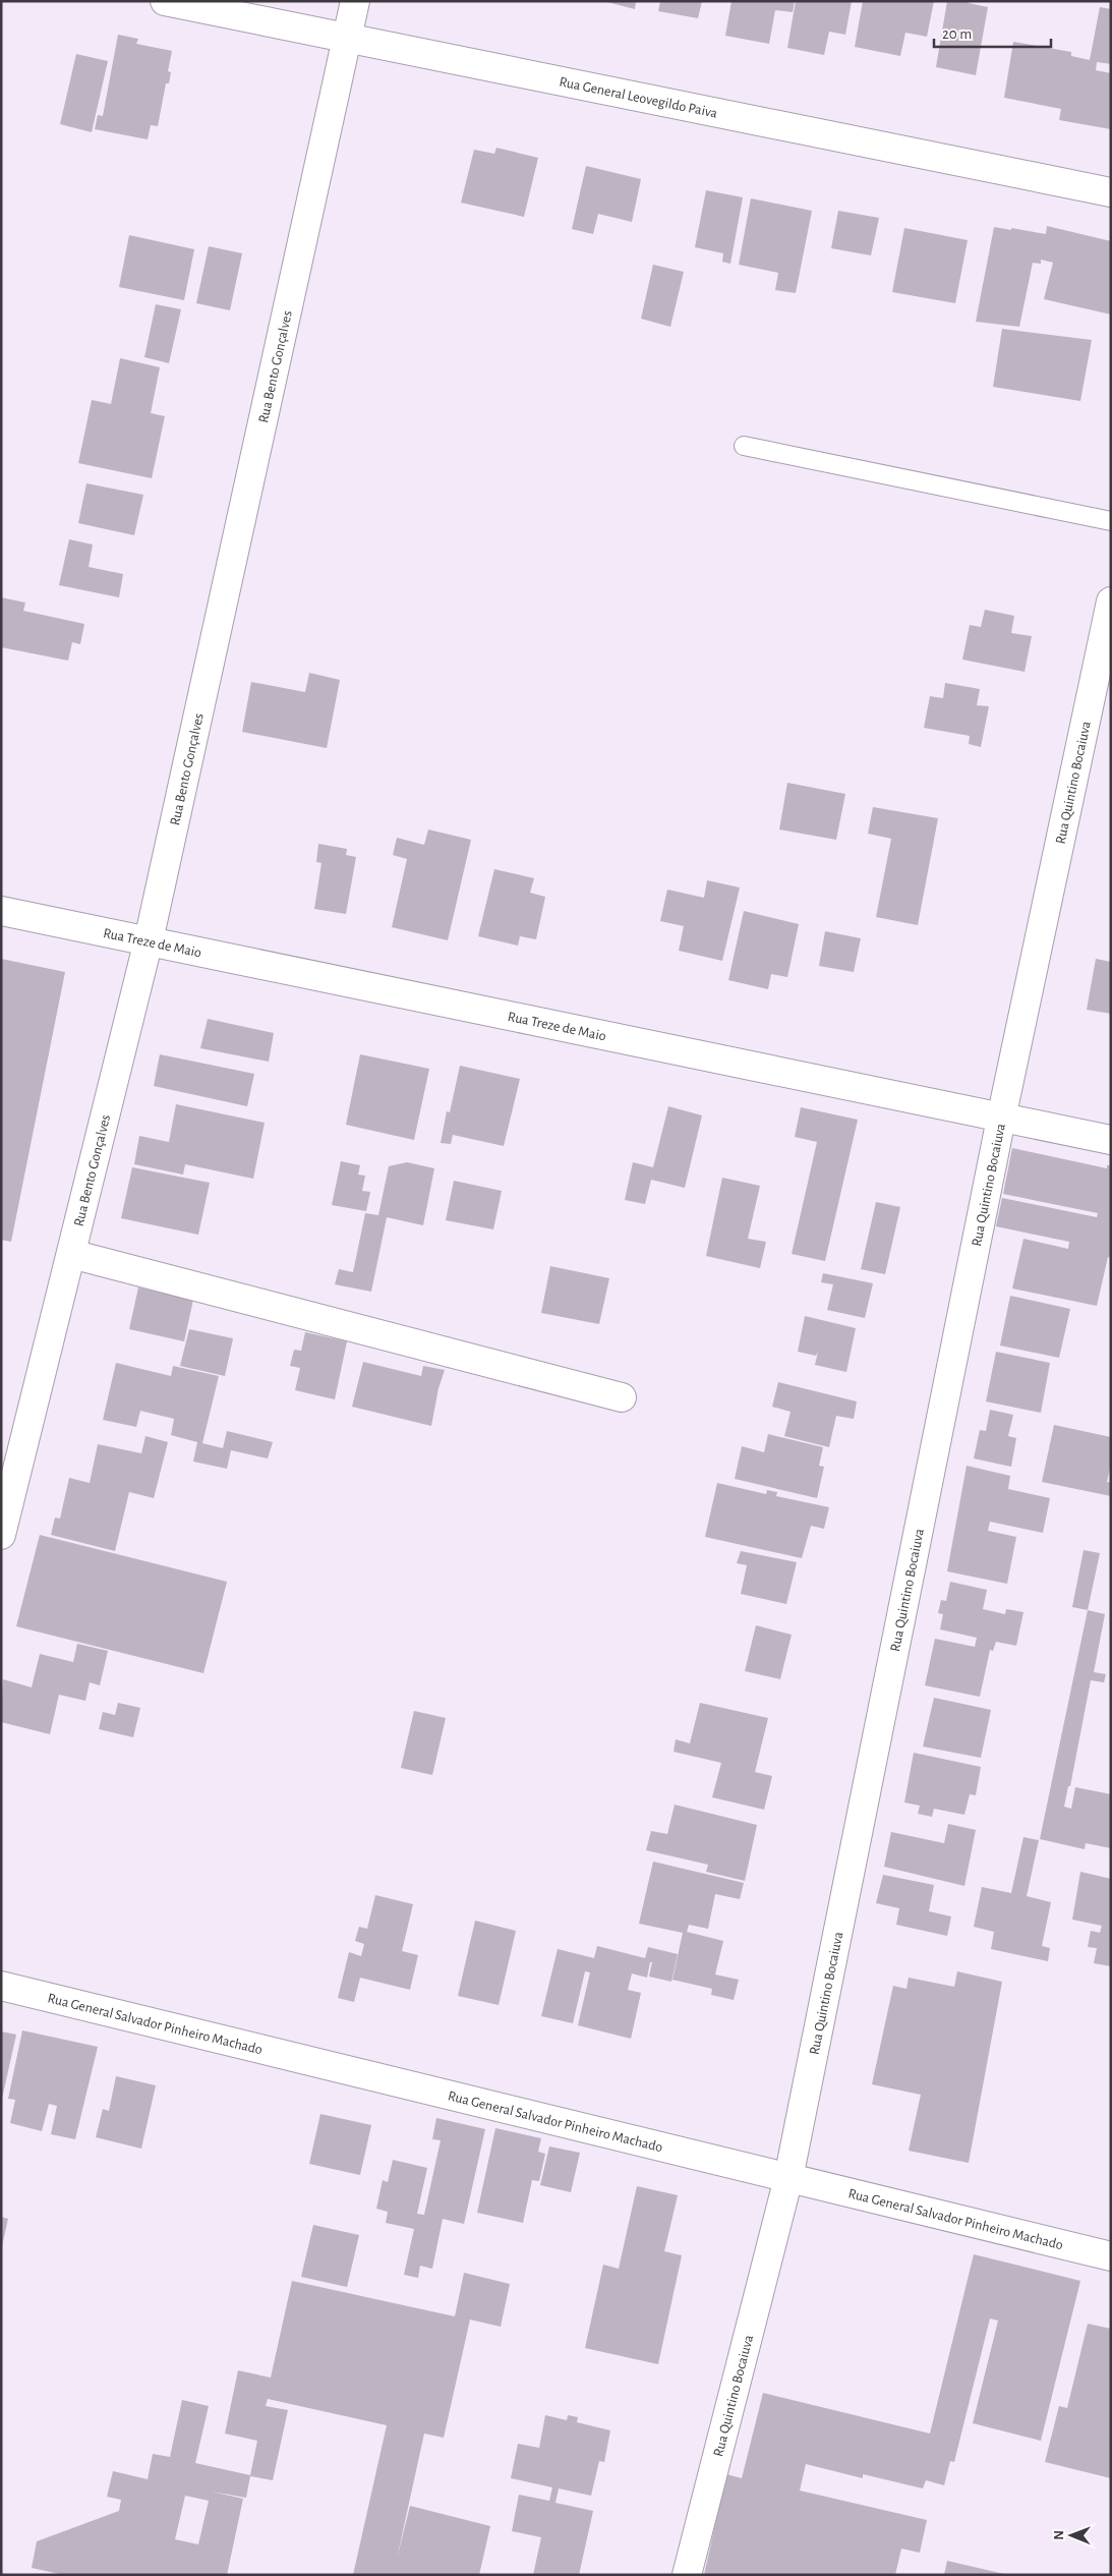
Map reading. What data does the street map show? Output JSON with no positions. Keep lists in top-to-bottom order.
{
  "streets": {
    "street": [
      "Rua General Leovegildo Paiva",
      "Rua Bento Gonçalves",
      "Rua Quintino Bocaiuva",
      "Rua Treze de Maio",
      "Rua General Salvador Pinheiro Machado"
    ]
  },
  "crossings": [
    ["Rua General Leovegildo Paiva", "Rua Bento Gonçalves"],
    ["Rua Bento Gonçalves", "Rua Treze de Maio"],
    ["Rua Quintino Bocaiuva", "Rua Treze de Maio"],
    ["Rua Quintino Bocaiuva", "Rua General Salvador Pinheiro Machado"]
  ],
  "scale_bar": "20 m",
  "north": "left"
}
